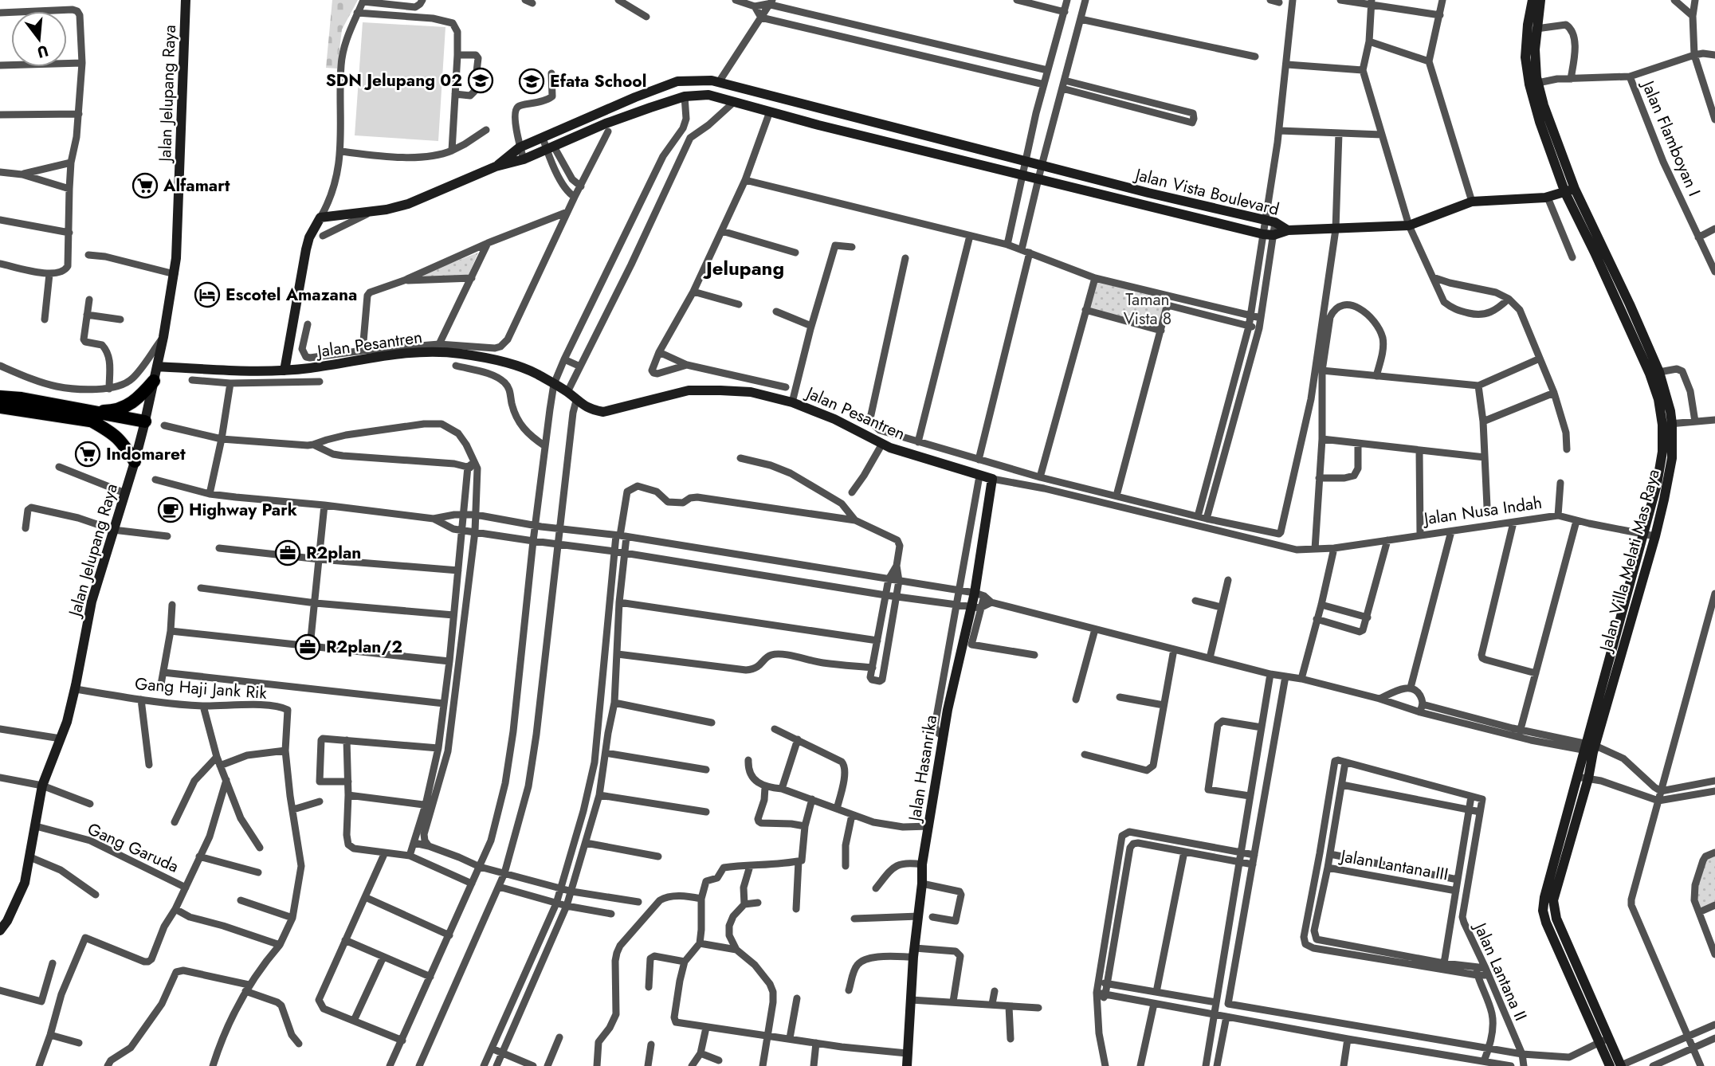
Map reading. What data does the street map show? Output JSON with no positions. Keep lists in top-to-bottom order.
{
  "streets": {
    "street": [
      "Jalan Jelupang Raya",
      "Jalan Flamboyan I",
      "Jalan Vista Boulevard",
      "Jalan Pesantren",
      "Jalan Nusa Indah",
      "Jalan Villa Melati Mas Raya",
      "Gang Haji Jank Rik",
      "Jalan Hasanrika",
      "Gang Garuda",
      "Jalan Lantana III",
      "Jalan Lantana II"
    ]
  },
  "crossings": [
    ["Jalan Jelupang Raya", "Jalan Pesantren"],
    ["Jalan Jelupang Raya", "Gang Haji Jank Rik"],
    ["Jalan Jelupang Raya", "Gang Garuda"],
    ["Jalan Pesantren", "Jalan Nusa Indah"],
    ["Jalan Pesantren", "Jalan Hasanrika"],
    ["Jalan Nusa Indah", "Jalan Villa Melati Mas Raya"],
    ["Jalan Lantana III", "Jalan Lantana II"]
  ],
  "districts": ["Jelupang"],
  "parks": ["Taman Vista 8"],
  "places": {
    "school or university": ["SDN Jelupang 02", "Efata School"],
    "supermarket": ["Alfamart", "Indomaret"],
    "hotel": ["Escotel Amazana"],
    "cafe": ["Highway Park"],
    "office": ["R2plan", "R2plan/2"]
  },
  "north": "bottom"
}
